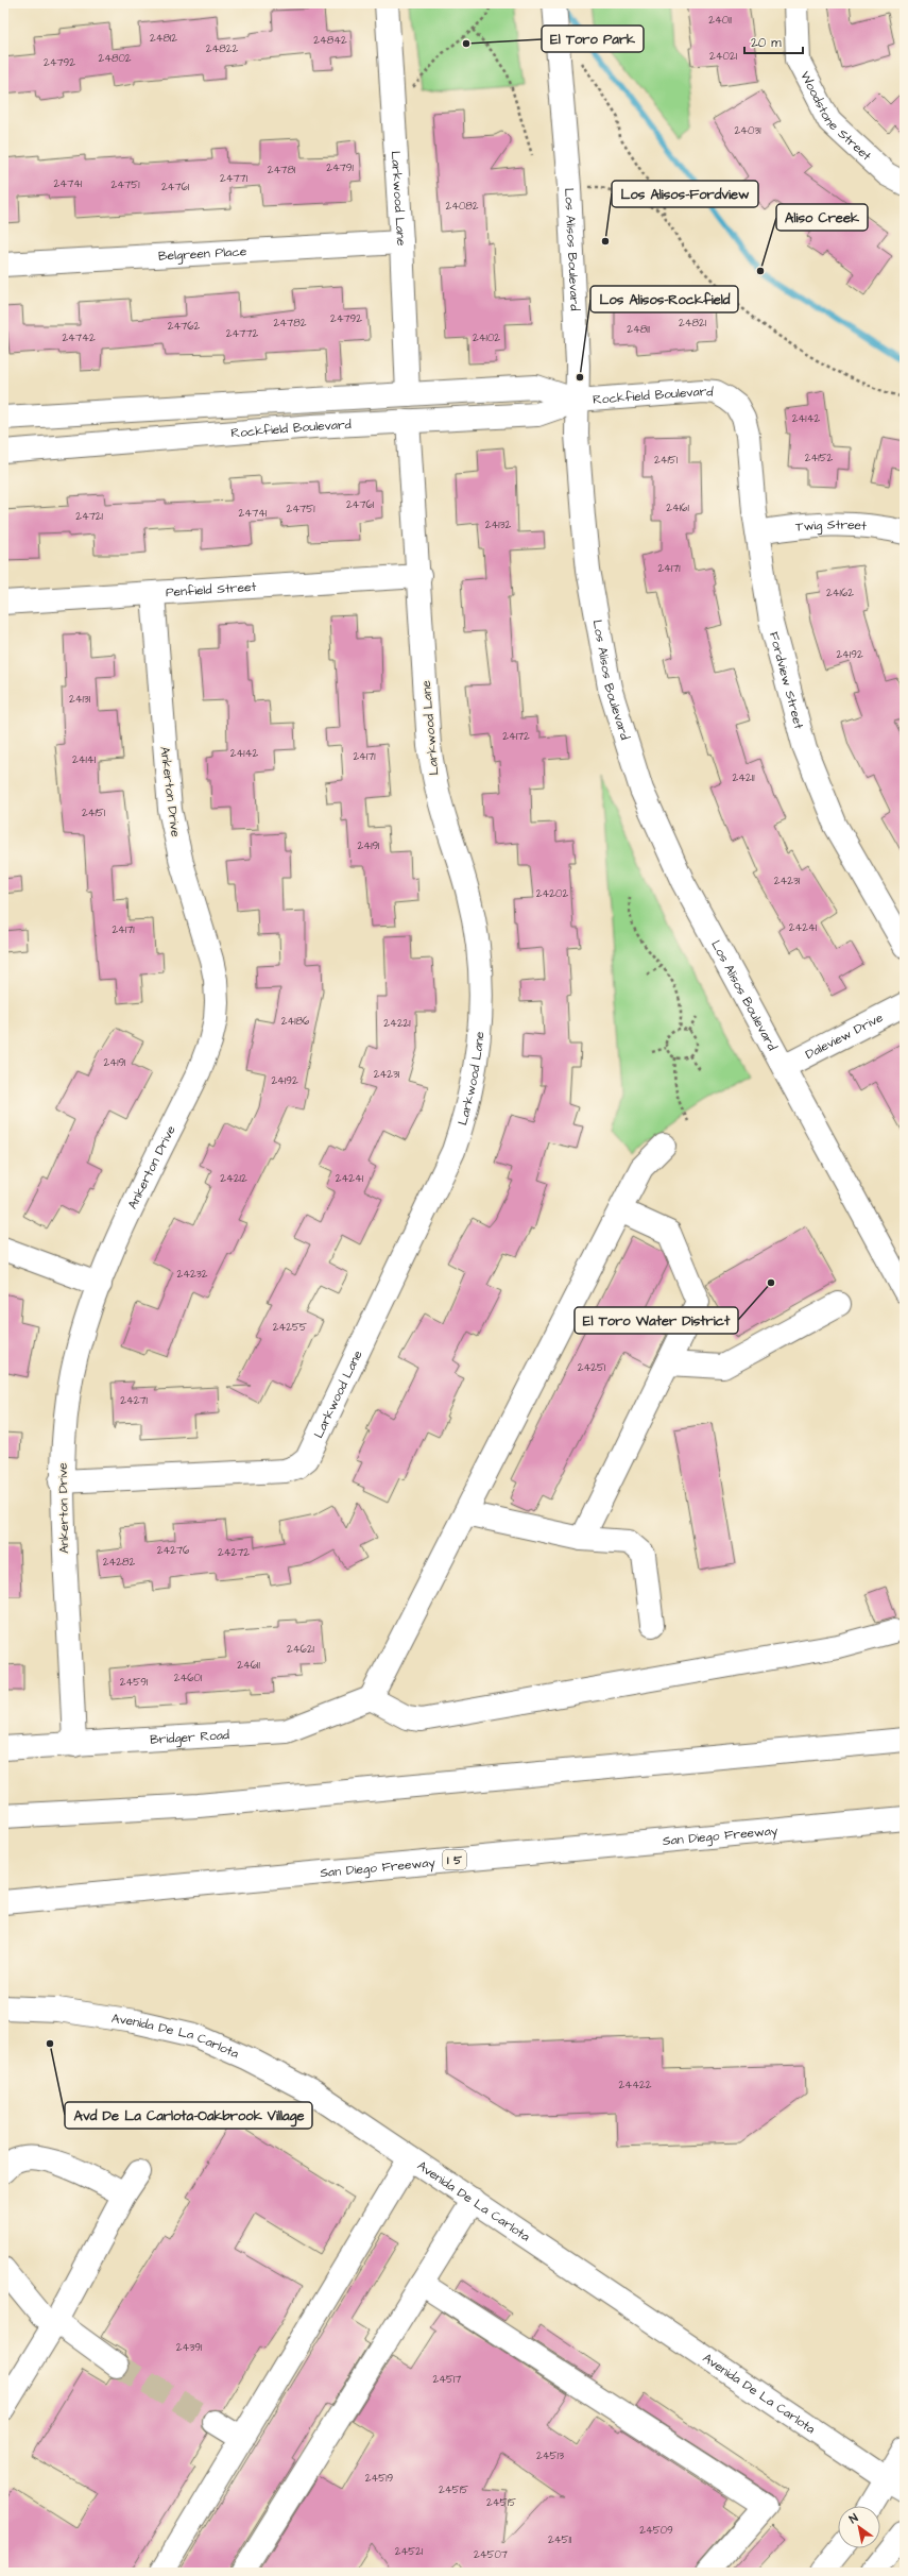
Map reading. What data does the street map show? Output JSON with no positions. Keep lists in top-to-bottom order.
{
  "streets": {
    "main road": [
      "Woodstone Street",
      "Larkwood Lane",
      "Los Alisos Boulevard",
      "Belgreen Place",
      "Rockfield Boulevard",
      "Twig Street",
      "Penfield Street",
      "Fordview Street",
      "Ankerton Drive",
      "Daleview Drive",
      "Bridger Road",
      "San Diego Freeway",
      "I 5",
      "Avenida De La Carlota"
    ]
  },
  "crossings": [
    ["Larkwood Lane", "Belgreen Place"],
    ["Larkwood Lane", "Rockfield Boulevard"],
    ["Larkwood Lane", "Penfield Street"],
    ["Larkwood Lane", "Ankerton Drive"],
    ["Los Alisos Boulevard", "Rockfield Boulevard"],
    ["Los Alisos Boulevard", "Daleview Drive"],
    ["Rockfield Boulevard", "Fordview Street"],
    ["Twig Street", "Fordview Street"],
    ["Penfield Street", "Ankerton Drive"],
    ["Ankerton Drive", "Bridger Road"]
  ],
  "places": [
    "El Toro Park",
    "Los Alisos-Fordview",
    "Aliso Creek",
    "Los Alisos-Rockfield",
    "El Toro Water District",
    "Avd De La Carlota-Oakbrook Village"
  ],
  "house_numbers": [
    "24011",
    "24812",
    "24842",
    "24822",
    "24021",
    "24802",
    "24792",
    "24031",
    "24791",
    "24781",
    "24771",
    "24741",
    "24751",
    "24761",
    "24082",
    "24792",
    "24782",
    "24821",
    "24762",
    "24811",
    "24772",
    "24742",
    "24102",
    "24142",
    "24152",
    "24151",
    "24761",
    "24161",
    "24751",
    "24741",
    "24721",
    "24132",
    "24171",
    "24162",
    "24192",
    "24131",
    "24172",
    "24142",
    "24171",
    "24141",
    "24211",
    "24151",
    "24191",
    "24231",
    "24202",
    "24241",
    "24171",
    "24186",
    "24221",
    "24191",
    "24231",
    "24192",
    "24212",
    "24241",
    "24232",
    "24255",
    "24251",
    "24271",
    "24276",
    "24272",
    "24282",
    "24621",
    "24611",
    "24601",
    "24591",
    "24422",
    "24391",
    "24517",
    "24513",
    "24519",
    "24515",
    "24515",
    "24509",
    "24511",
    "24521",
    "24507"
  ],
  "scale_bar": "20 m",
  "north": "top left"
}
